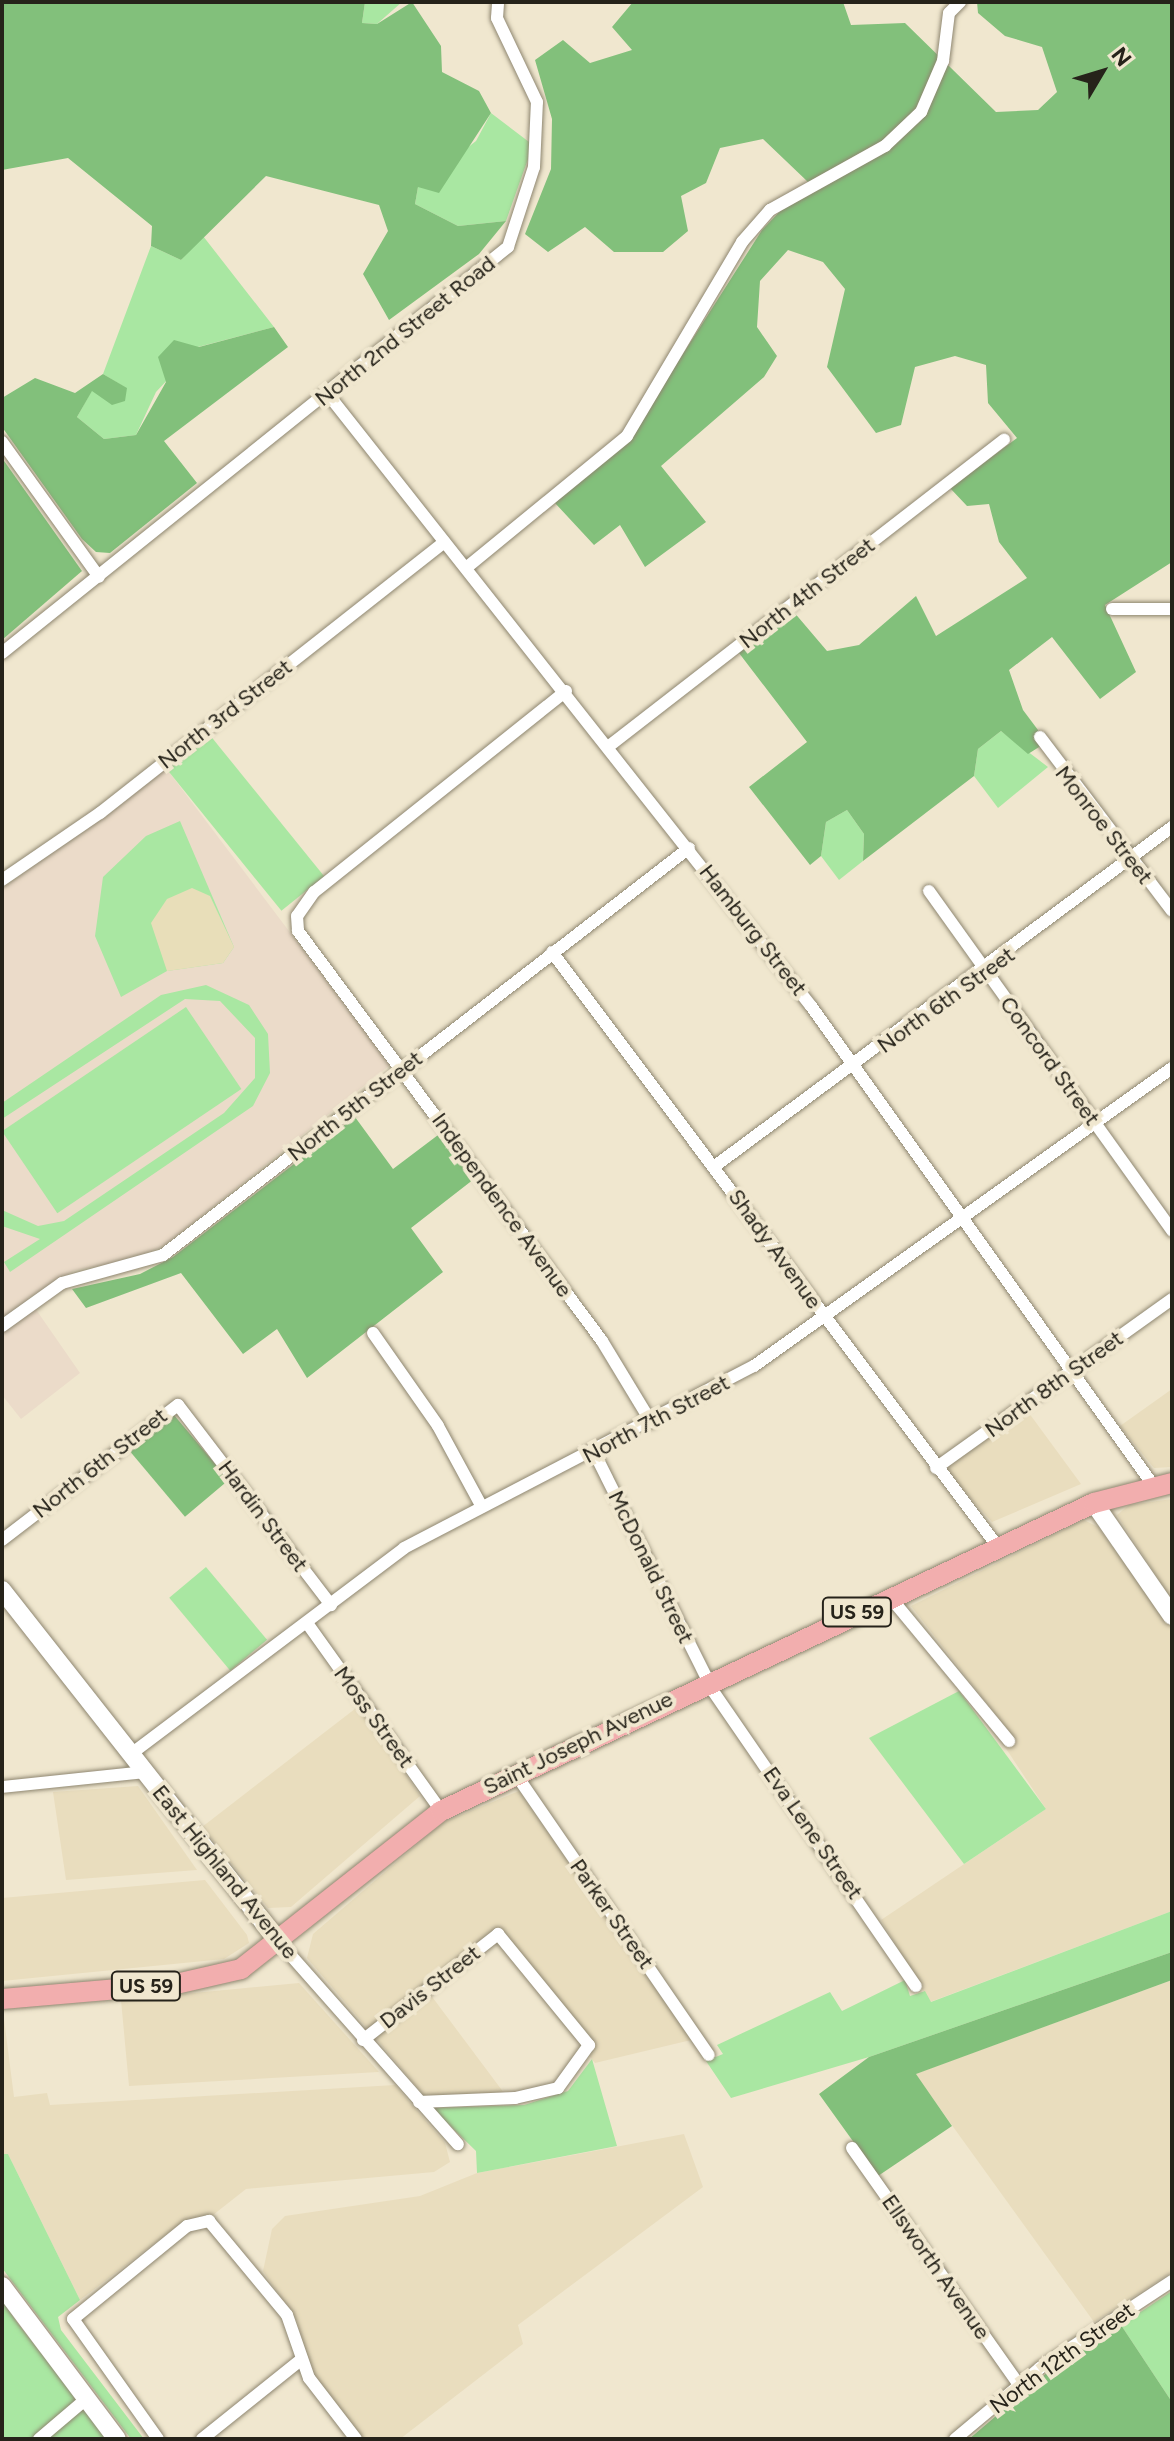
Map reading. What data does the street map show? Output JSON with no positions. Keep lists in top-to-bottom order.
{
  "streets": {
    "main road": ["US 59", "Saint Joseph Avenue"],
    "street": [
      "North 2nd Street Road",
      "North 4th Street",
      "North 3rd Street",
      "Monroe Street",
      "Hamburg Street",
      "North 6th Street",
      "Concord Street",
      "North 5th Street",
      "Independence Avenue",
      "Shady Avenue",
      "North 8th Street",
      "North 7th Street",
      "Hardin Street",
      "McDonald Street",
      "Moss Street",
      "Eva Lene Street",
      "East Highland Avenue",
      "Parker Street",
      "Davis Street",
      "Ellsworth Avenue",
      "North 12th Street"
    ]
  },
  "crossings": [
    ["North 2nd Street Road", "Hamburg Street"],
    ["North 4th Street", "Hamburg Street"],
    ["North 3rd Street", "Hamburg Street"],
    ["Monroe Street", "North 6th Street"],
    ["Hamburg Street", "North 6th Street"],
    ["Hamburg Street", "North 5th Street"],
    ["Hamburg Street", "Independence Avenue"],
    ["Hamburg Street", "North 8th Street"],
    ["Hamburg Street", "North 7th Street"],
    ["Hamburg Street", "Saint Joseph Avenue"],
    ["North 6th Street", "Concord Street"],
    ["North 6th Street", "Shady Avenue"],
    ["North 6th Street", "Hardin Street"],
    ["Concord Street", "North 7th Street"],
    ["North 5th Street", "Independence Avenue"],
    ["North 5th Street", "Shady Avenue"],
    ["Independence Avenue", "North 7th Street"],
    ["Shady Avenue", "North 8th Street"],
    ["Shady Avenue", "North 7th Street"],
    ["Shady Avenue", "Saint Joseph Avenue"],
    ["North 7th Street", "Hardin Street"],
    ["North 7th Street", "McDonald Street"],
    ["North 7th Street", "Moss Street"],
    ["North 7th Street", "East Highland Avenue"],
    ["McDonald Street", "Saint Joseph Avenue"],
    ["McDonald Street", "Eva Lene Street"],
    ["Moss Street", "Saint Joseph Avenue"],
    ["Saint Joseph Avenue", "Eva Lene Street"],
    ["Saint Joseph Avenue", "East Highland Avenue"],
    ["Saint Joseph Avenue", "Parker Street"],
    ["East Highland Avenue", "Davis Street"],
    ["Ellsworth Avenue", "North 12th Street"]
  ],
  "north": "top right"
}
